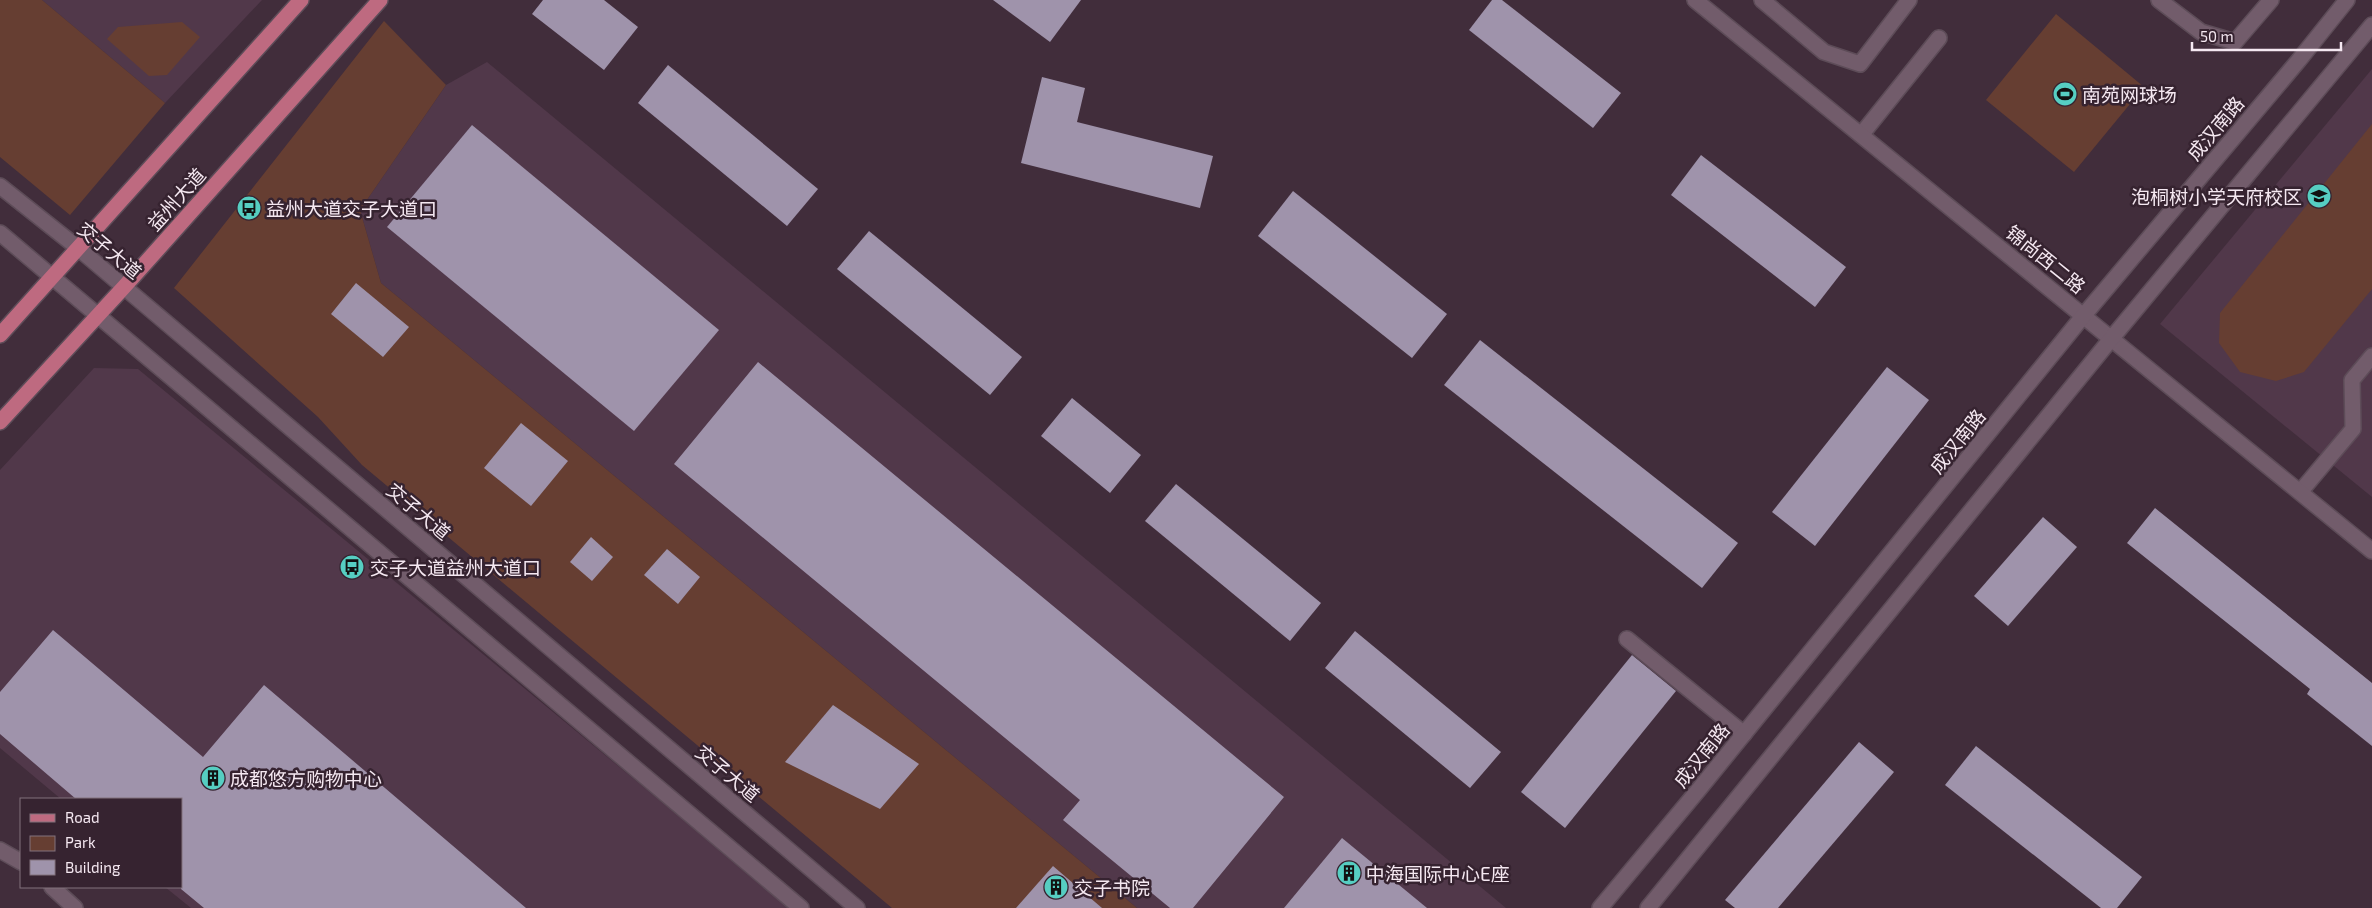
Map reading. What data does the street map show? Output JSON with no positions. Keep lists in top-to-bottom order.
{
  "streets": {
    "main road": [
      "成汉南路",
      "益州大道",
      "交子大道",
      "锦尚西二路"
    ]
  },
  "crossings": [
    ["成汉南路", "锦尚西二路"],
    ["益州大道", "交子大道"]
  ],
  "places": {
    "sports": ["南苑网球场"],
    "school or university": ["泡桐树小学天府校区"],
    "bus stop": ["益州大道交子大道口", "交子大道益州大道口"],
    "building": ["成都悠方购物中心", "中海国际中心E座", "交子书院"]
  },
  "legend": ["Road", "Park", "Building"],
  "scale_bar": "50 m"
}
